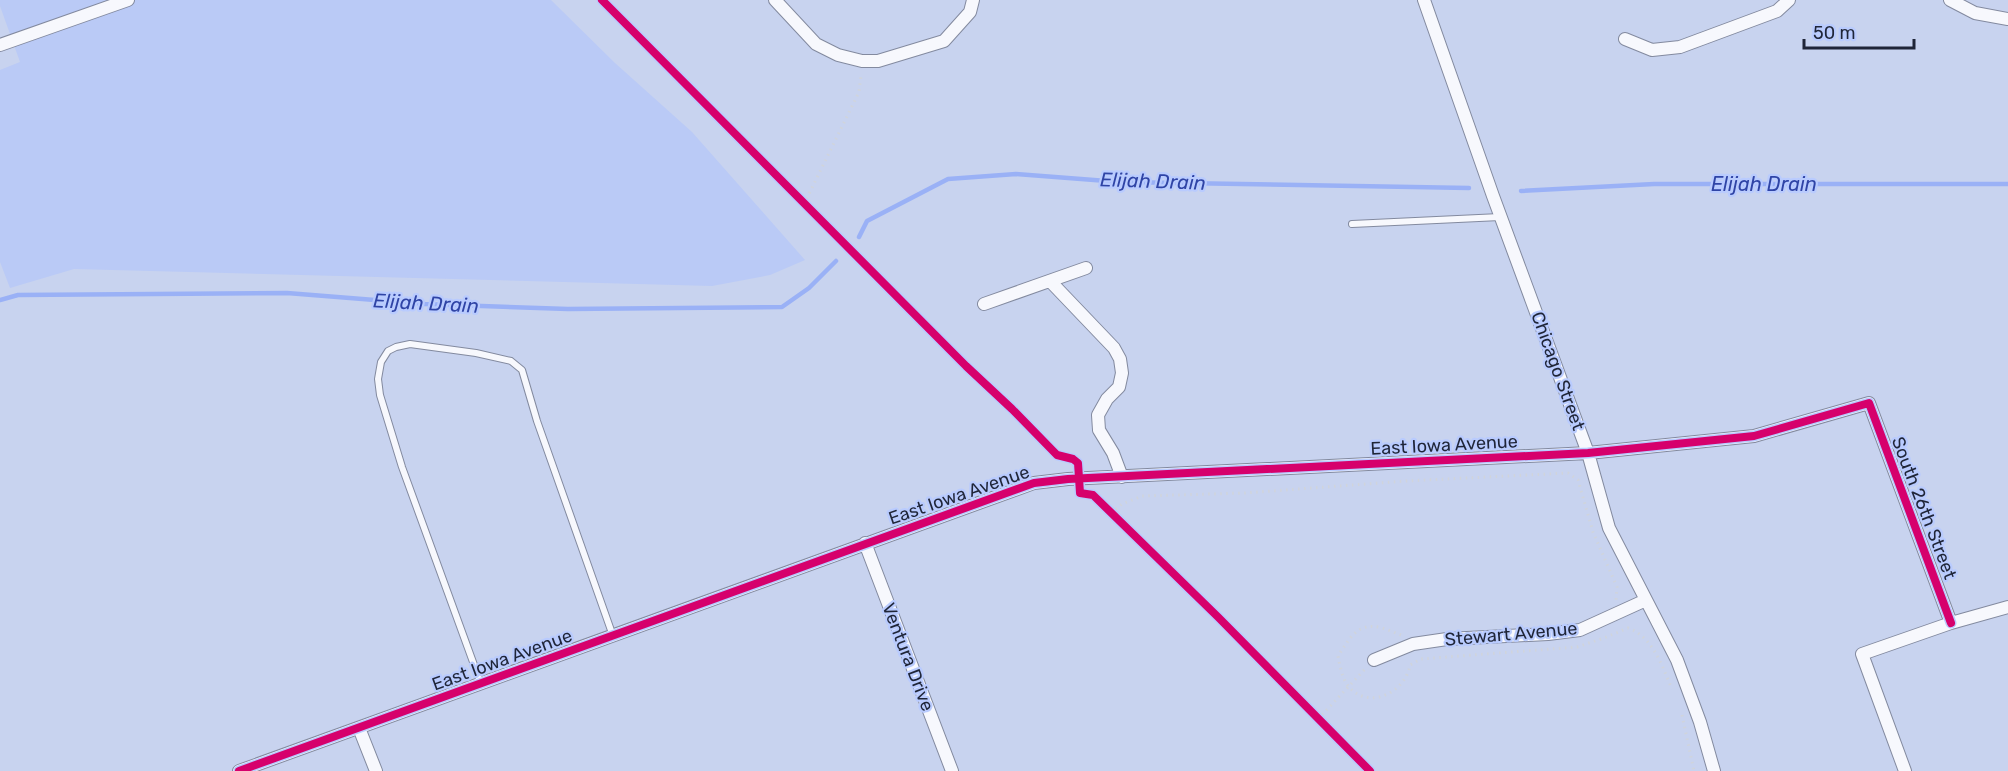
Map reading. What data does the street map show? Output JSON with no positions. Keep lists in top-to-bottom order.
{
  "streets": {
    "street": [
      "Chicago Street",
      "East Iowa Avenue",
      "South 26th Street",
      "Stewart Avenue",
      "Ventura Drive"
    ]
  },
  "crossings": [
    ["Chicago Street", "East Iowa Avenue"],
    ["Chicago Street", "Stewart Avenue"],
    ["East Iowa Avenue", "South 26th Street"],
    ["East Iowa Avenue", "Ventura Drive"]
  ],
  "water": ["Elijah Drain"],
  "scale_bar": "50 m"
}
